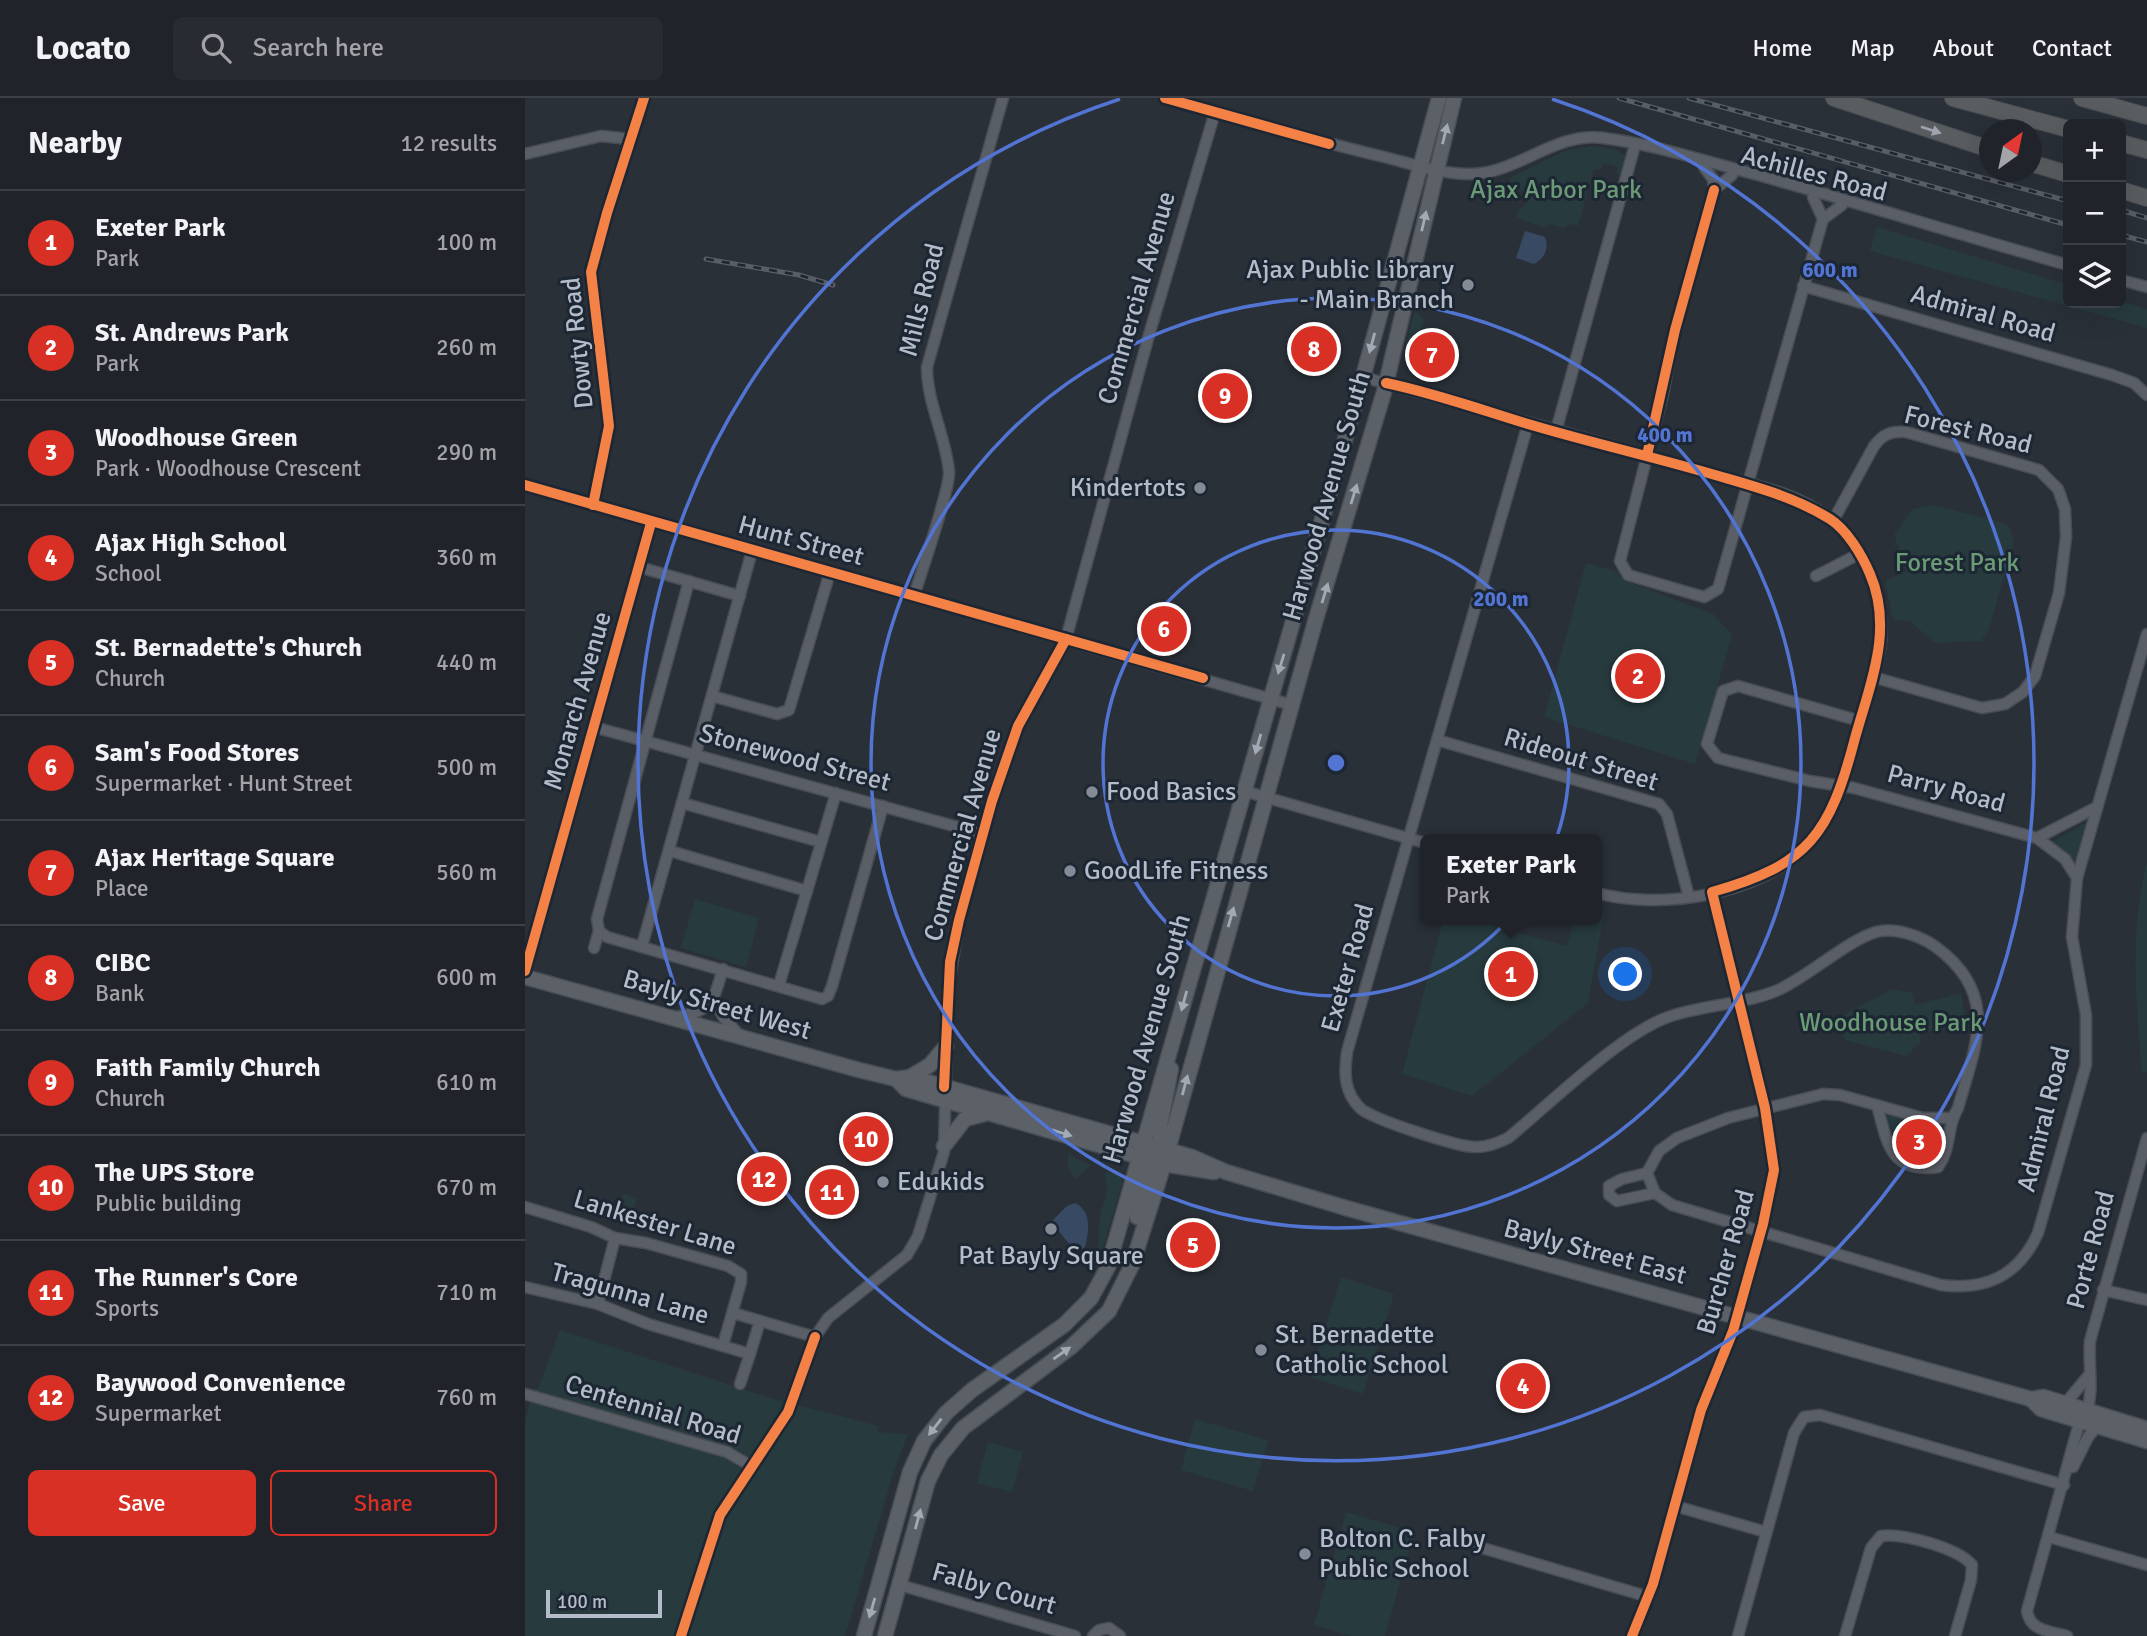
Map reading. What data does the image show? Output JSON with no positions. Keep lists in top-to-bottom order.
{
  "streets": {
    "main road": ["Harwood Avenue South", "Bayly Street West", "Bayly Street East"],
    "street": [
      "Achilles Road",
      "Commercial Avenue",
      "Mills Road",
      "Admiral Road",
      "Dowty Road",
      "Forest Road",
      "Hunt Street",
      "Monarch Avenue",
      "Stonewood Street",
      "Rideout Street",
      "Parry Road",
      "Exeter Road",
      "Lankester Lane",
      "Porte Road",
      "Burcher Road",
      "Tragunna Lane",
      "Centennial Road",
      "Falby Court"
    ]
  },
  "crossings": [
    ["Achilles Road", "Commercial Avenue"],
    ["Achilles Road", "Harwood Avenue South"],
    ["Commercial Avenue", "Hunt Street"],
    ["Commercial Avenue", "Stonewood Street"],
    ["Commercial Avenue", "Bayly Street West"],
    ["Mills Road", "Hunt Street"],
    ["Admiral Road", "Parry Road"],
    ["Admiral Road", "Burcher Road"],
    ["Dowty Road", "Hunt Street"],
    ["Harwood Avenue South", "Hunt Street"],
    ["Harwood Avenue South", "Bayly Street West"],
    ["Harwood Avenue South", "Bayly Street East"],
    ["Harwood Avenue South", "Falby Court"],
    ["Hunt Street", "Monarch Avenue"],
    ["Monarch Avenue", "Stonewood Street"],
    ["Rideout Street", "Exeter Road"],
    ["Exeter Road", "Burcher Road"],
    ["Bayly Street West", "Bayly Street East"],
    ["Lankester Lane", "Tragunna Lane"],
    ["Porte Road", "Bayly Street East"],
    ["Bayly Street East", "Burcher Road"]
  ],
  "parks": ["Ajax Arbor Park", "Forest Park", "Woodhouse Park"],
  "places": [
    "Ajax Public Library - Main Branch",
    "Kindertots",
    "Food Basics",
    "GoodLife Fitness",
    "Edukids",
    "Pat Bayly Square",
    "St. Bernadette Catholic School",
    "Bolton C. Falby Public School"
  ],
  "scale_bar": "100 m",
  "north": "top right",
  "page": {
    "header": "Locato",
    "search": "Search here",
    "nav": [
      "Home",
      "Map",
      "About",
      "Contact"
    ],
    "heading": ["Nearby", "12 results"],
    "map_buttons": ["+", "−"],
    "list": [
      {
        "mark": "1",
        "name": "Exeter Park",
        "note": "Park",
        "value": "100 m"
      },
      {
        "mark": "2",
        "name": "St. Andrews Park",
        "note": "Park",
        "value": "260 m"
      },
      {
        "mark": "3",
        "name": "Woodhouse Green",
        "note": "Park · Woodhouse Crescent",
        "value": "290 m"
      },
      {
        "mark": "4",
        "name": "Ajax High School",
        "note": "School",
        "value": "360 m"
      },
      {
        "mark": "5",
        "name": "St. Bernadette's Church",
        "note": "Church",
        "value": "440 m"
      },
      {
        "mark": "6",
        "name": "Sam's Food Stores",
        "note": "Supermarket · Hunt Street",
        "value": "500 m"
      },
      {
        "mark": "7",
        "name": "Ajax Heritage Square",
        "note": "Place",
        "value": "560 m"
      },
      {
        "mark": "8",
        "name": "CIBC",
        "note": "Bank",
        "value": "600 m"
      },
      {
        "mark": "9",
        "name": "Faith Family Church",
        "note": "Church",
        "value": "610 m"
      },
      {
        "mark": "10",
        "name": "The UPS Store",
        "note": "Public building",
        "value": "670 m"
      },
      {
        "mark": "11",
        "name": "The Runner's Core",
        "note": "Sports",
        "value": "710 m"
      },
      {
        "mark": "12",
        "name": "Baywood Convenience",
        "note": "Supermarket",
        "value": "760 m"
      }
    ],
    "pins": [
      "8",
      "7",
      "9",
      "6",
      "2",
      "1",
      "10",
      "3",
      "12",
      "11",
      "5",
      "4"
    ],
    "popup": ["Exeter Park", "Park"],
    "buttons": ["Save", "Share"],
    "scale": "100 m"
  },
  "rings": ["600 m", "400 m", "200 m"]
}
